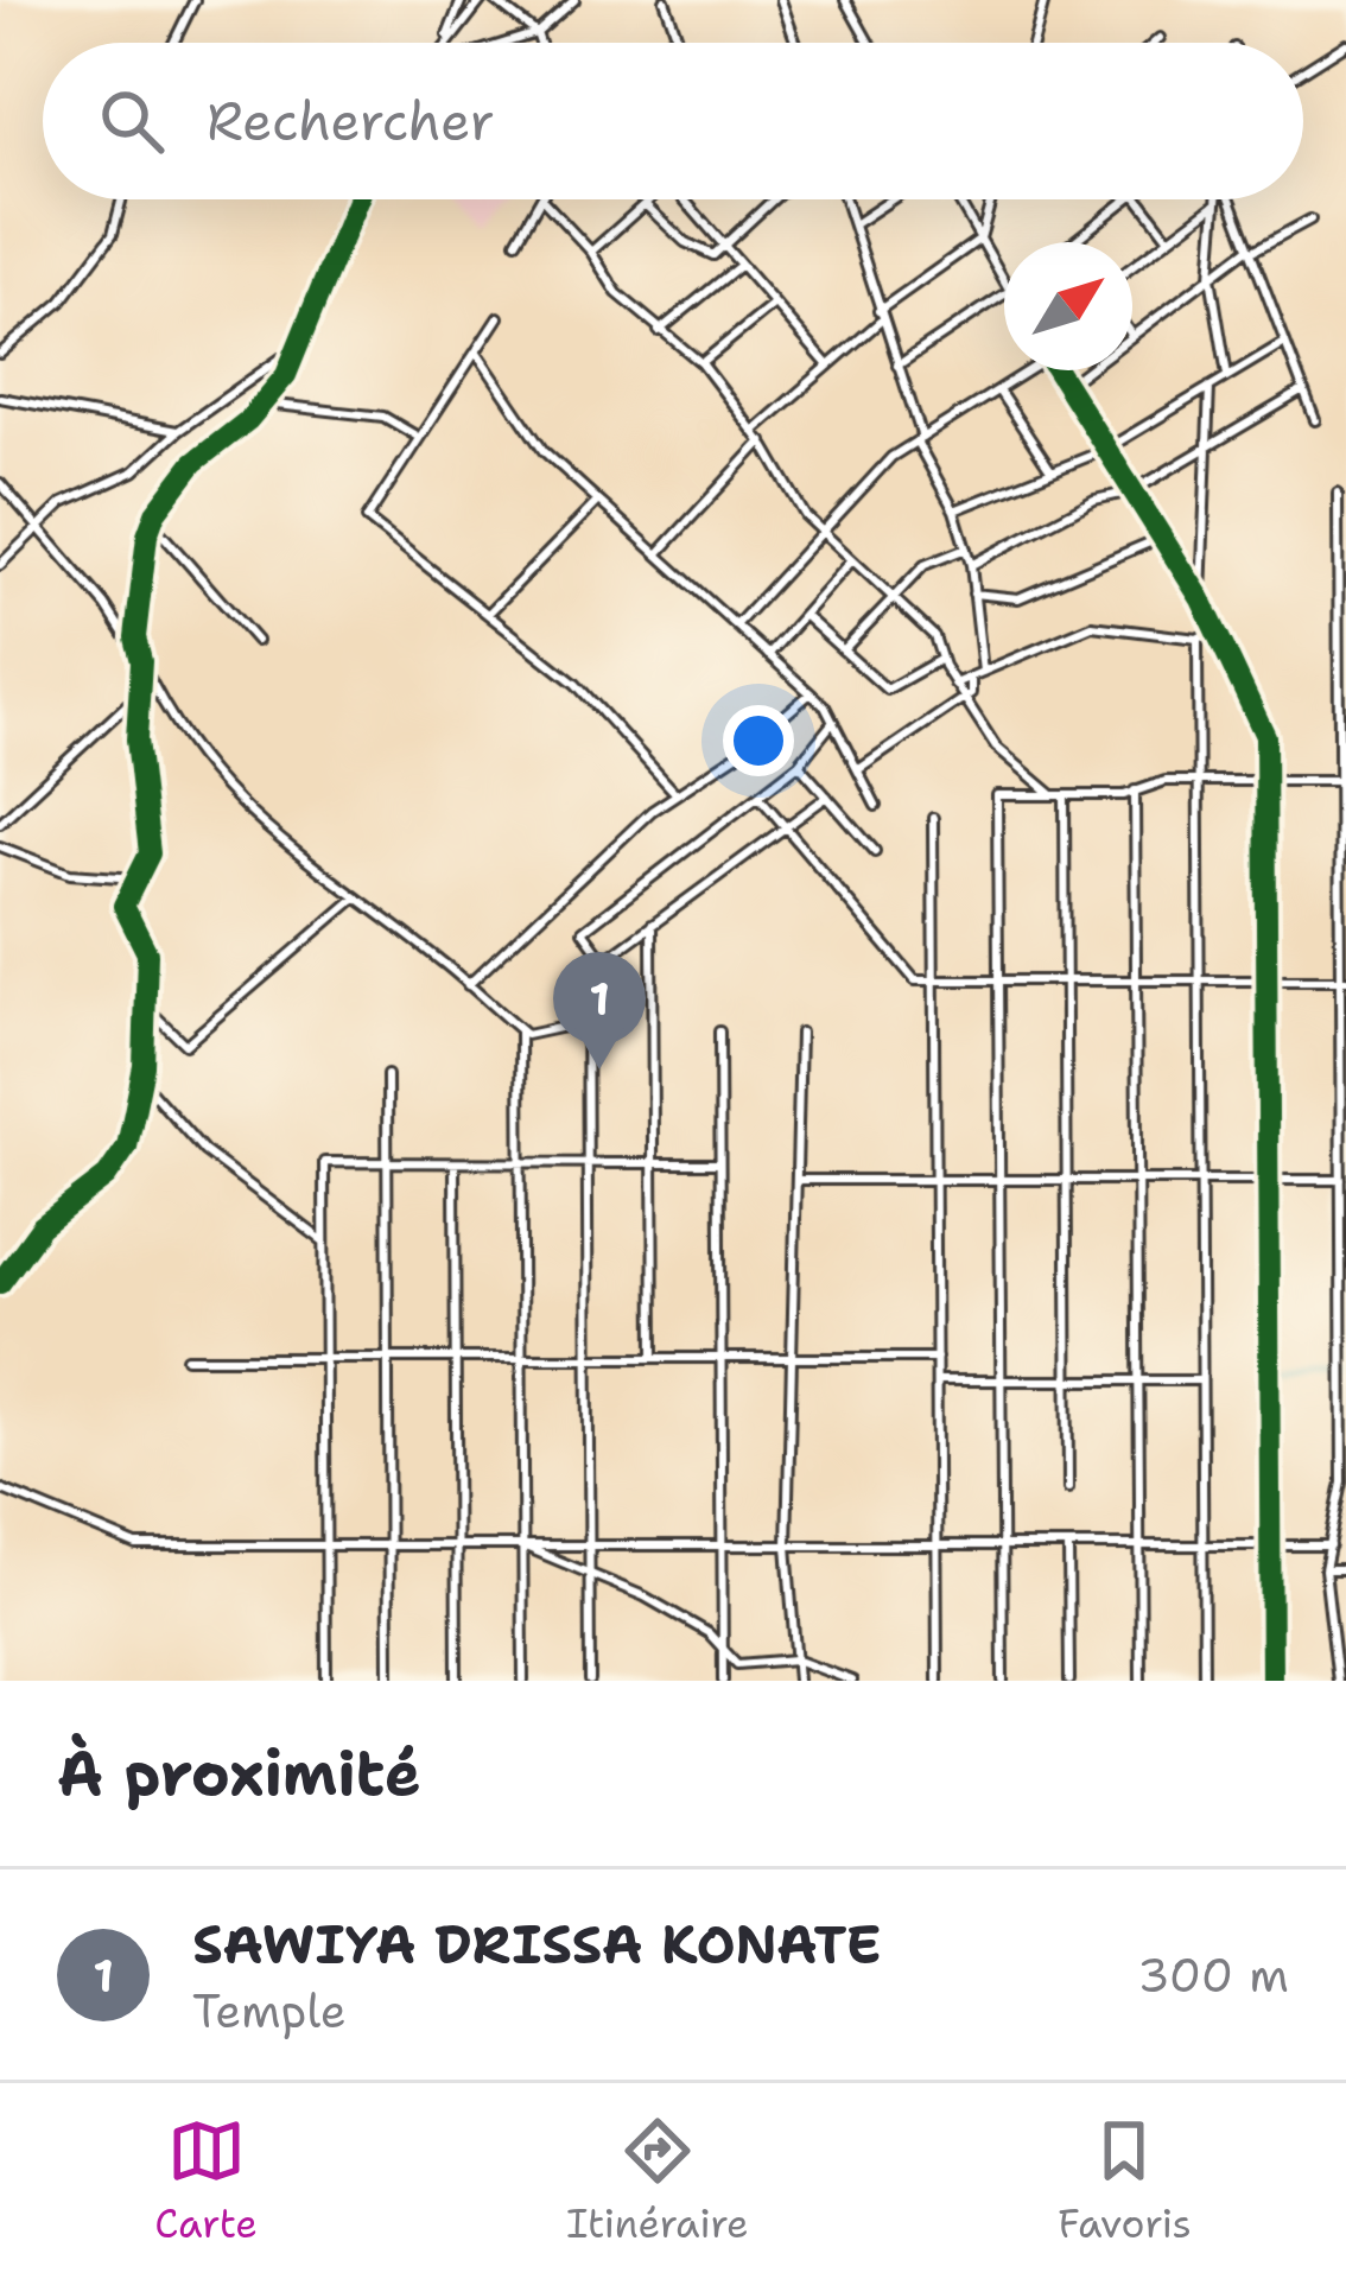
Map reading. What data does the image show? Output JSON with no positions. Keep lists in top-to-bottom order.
{
  "north": "top right",
  "page": {
    "search": "Rechercher",
    "pins": "1",
    "heading": "À proximité",
    "list": [
      {
        "mark": "1",
        "name": "SAWIYA DRISSA KONATE",
        "note": "Temple",
        "value": "300 m"
      }
    ],
    "nav": ["Carte", "Itinéraire", "Favoris"]
  }
}
